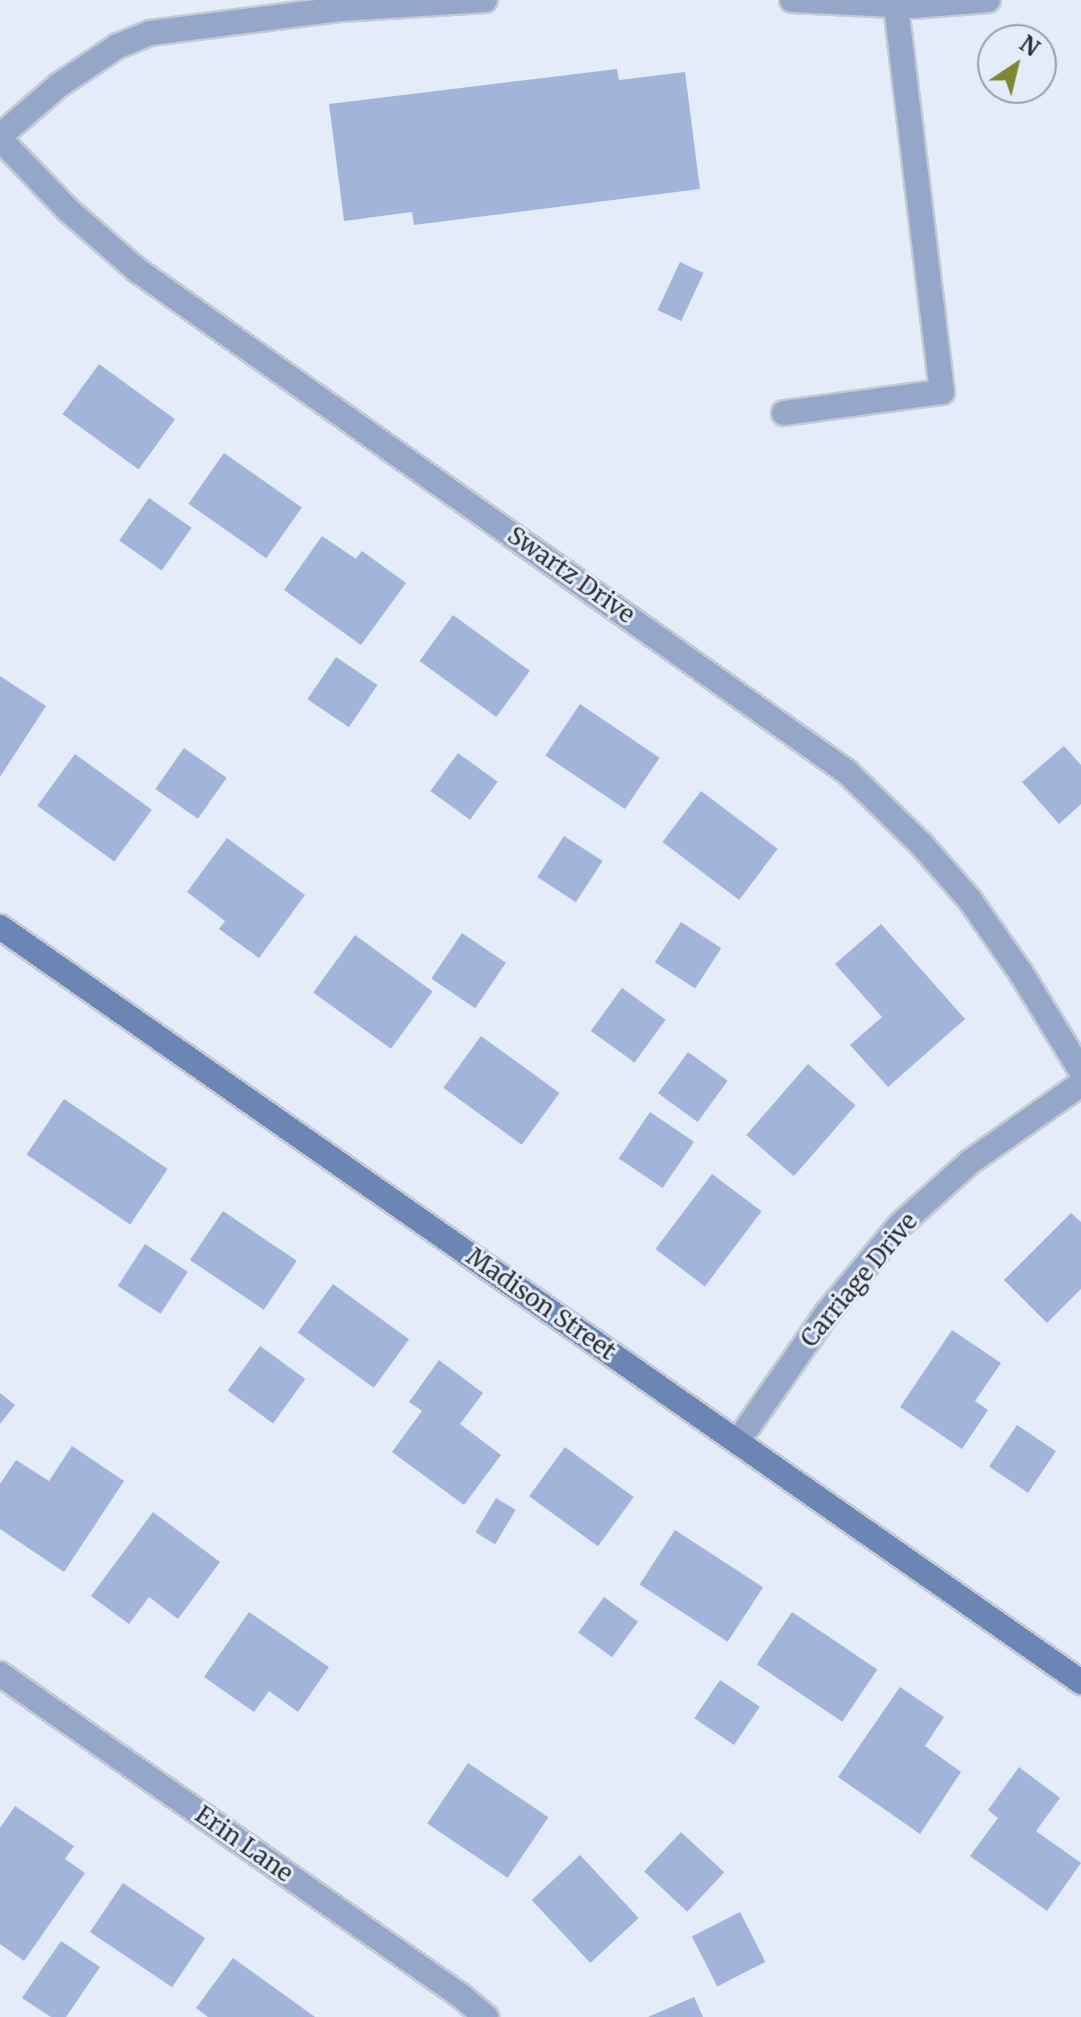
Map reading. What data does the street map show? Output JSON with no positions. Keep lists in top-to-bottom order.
{
  "streets": {
    "street": [
      "Swartz Drive",
      "Carriage Drive",
      "Madison Street",
      "Erin Lane"
    ]
  },
  "crossings": [
    ["Carriage Drive", "Madison Street"]
  ],
  "north": "top right"
}
